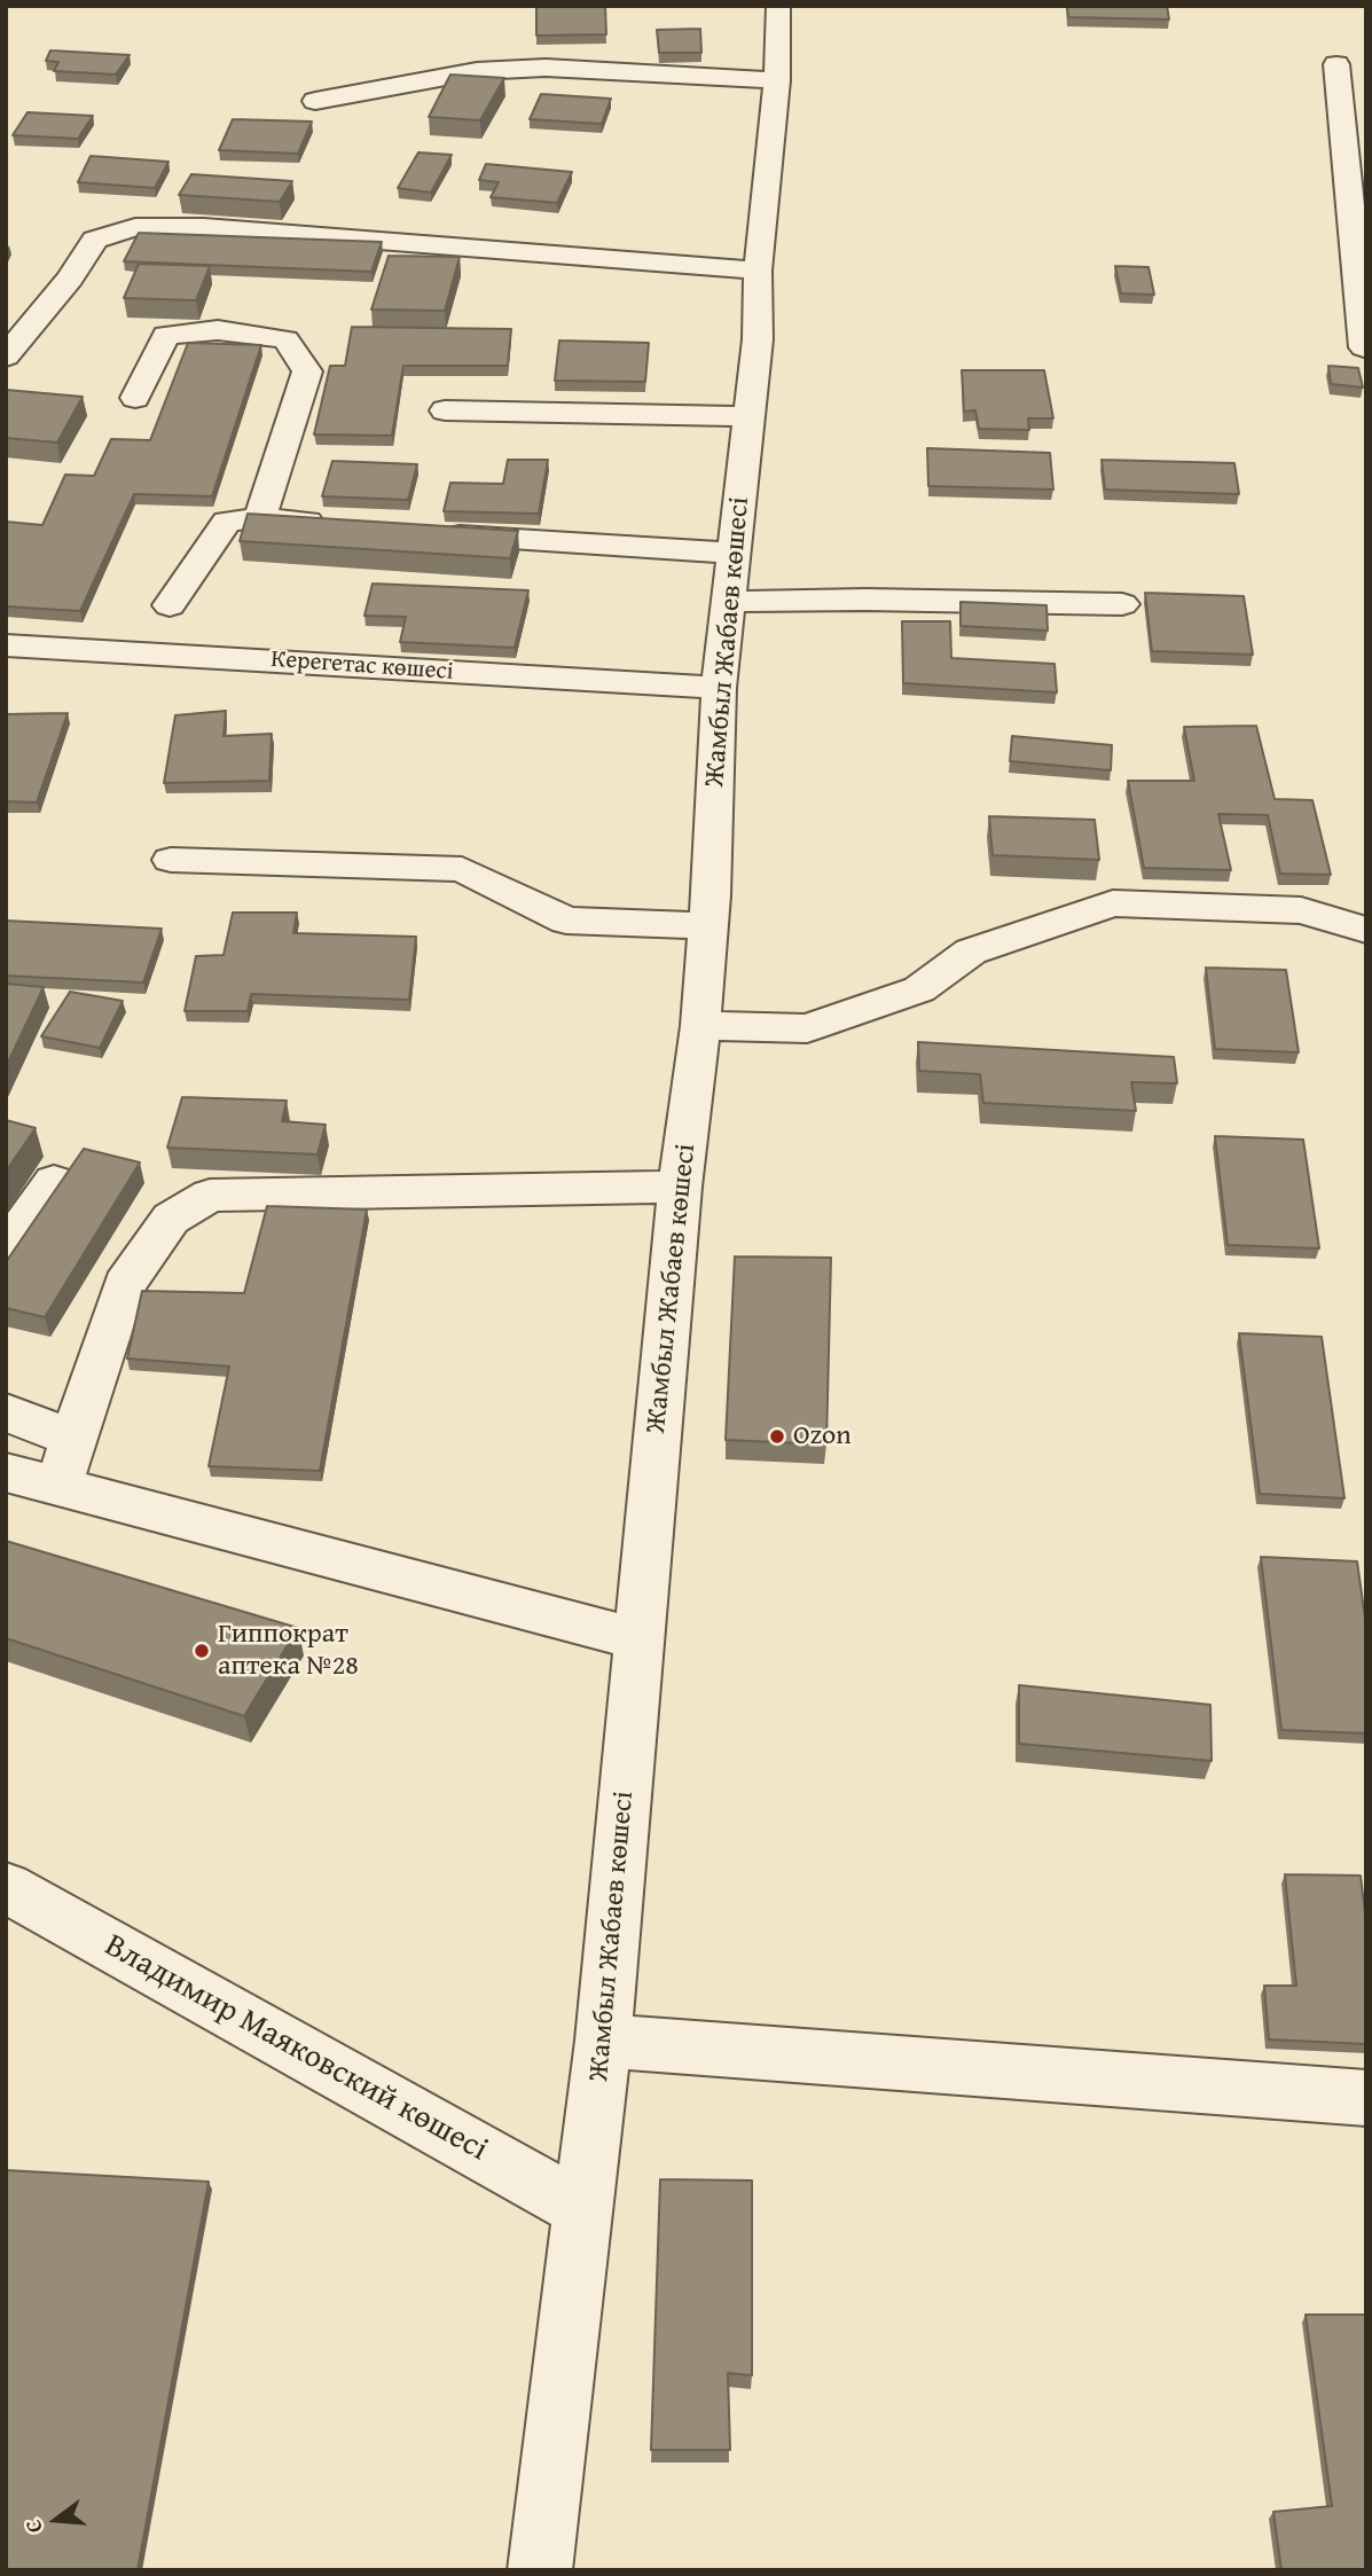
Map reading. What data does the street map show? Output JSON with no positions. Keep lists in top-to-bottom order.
{
  "streets": {
    "street": ["Жамбыл Жабаев көшесі", "Керегетас көшесі", "Владимир Маяковский көшесі"]
  },
  "crossings": [
    ["Жамбыл Жабаев көшесі", "Керегетас көшесі"],
    ["Жамбыл Жабаев көшесі", "Владимир Маяковский көшесі"]
  ],
  "places": ["Ozon", "Гиппократ аптека №28"],
  "north": "left"
}
